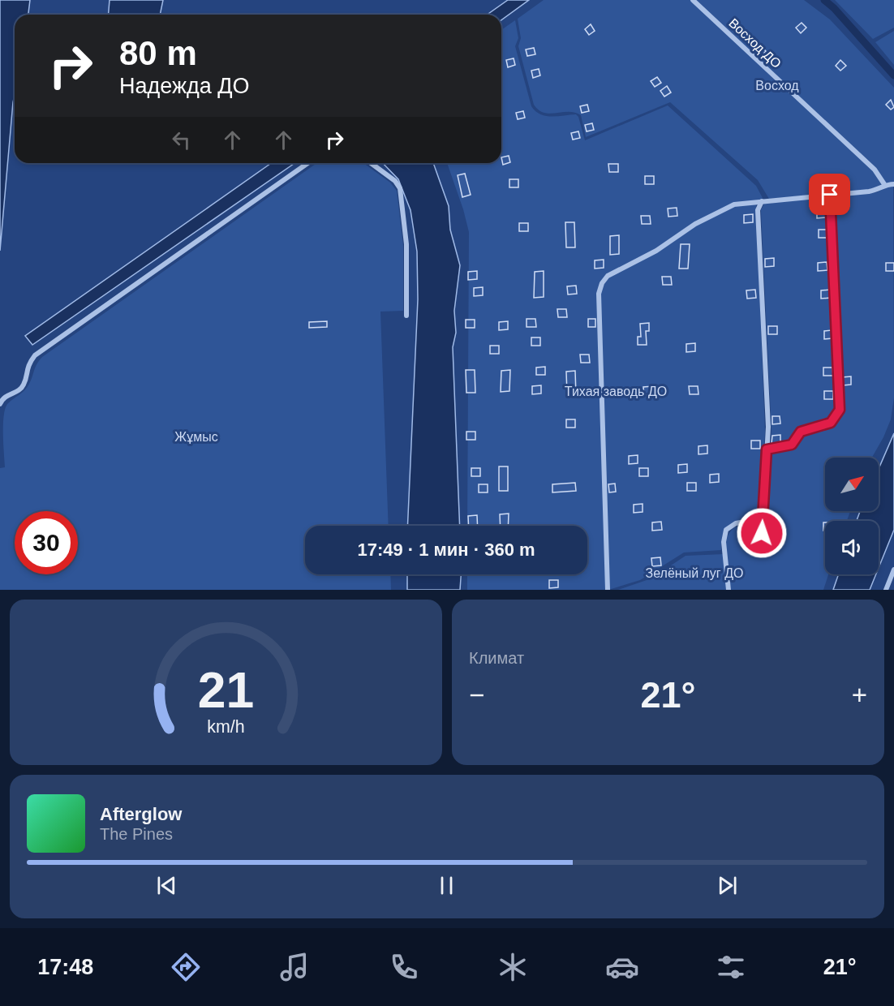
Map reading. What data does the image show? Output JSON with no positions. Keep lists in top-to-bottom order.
{
  "streets": {
    "street": ["Восход ДО"]
  },
  "parks": [
    "Восход",
    "Тихая заводь ДО",
    "Жұмыс",
    "Зелёный луг ДО"
  ],
  "north": "top right",
  "page": {
    "turn": ["80 m", "Надежда ДО"],
    "limit": "30",
    "trip": "17:49 · 1 мин · 360 m",
    "tile": "Климат",
    "heat": ["−", "21°", "+"],
    "song": ["Afterglow", "The Pines"],
    "tabs": ["17:48", "21°"],
    "gauge": ["21", "km/h"]
  }
}
